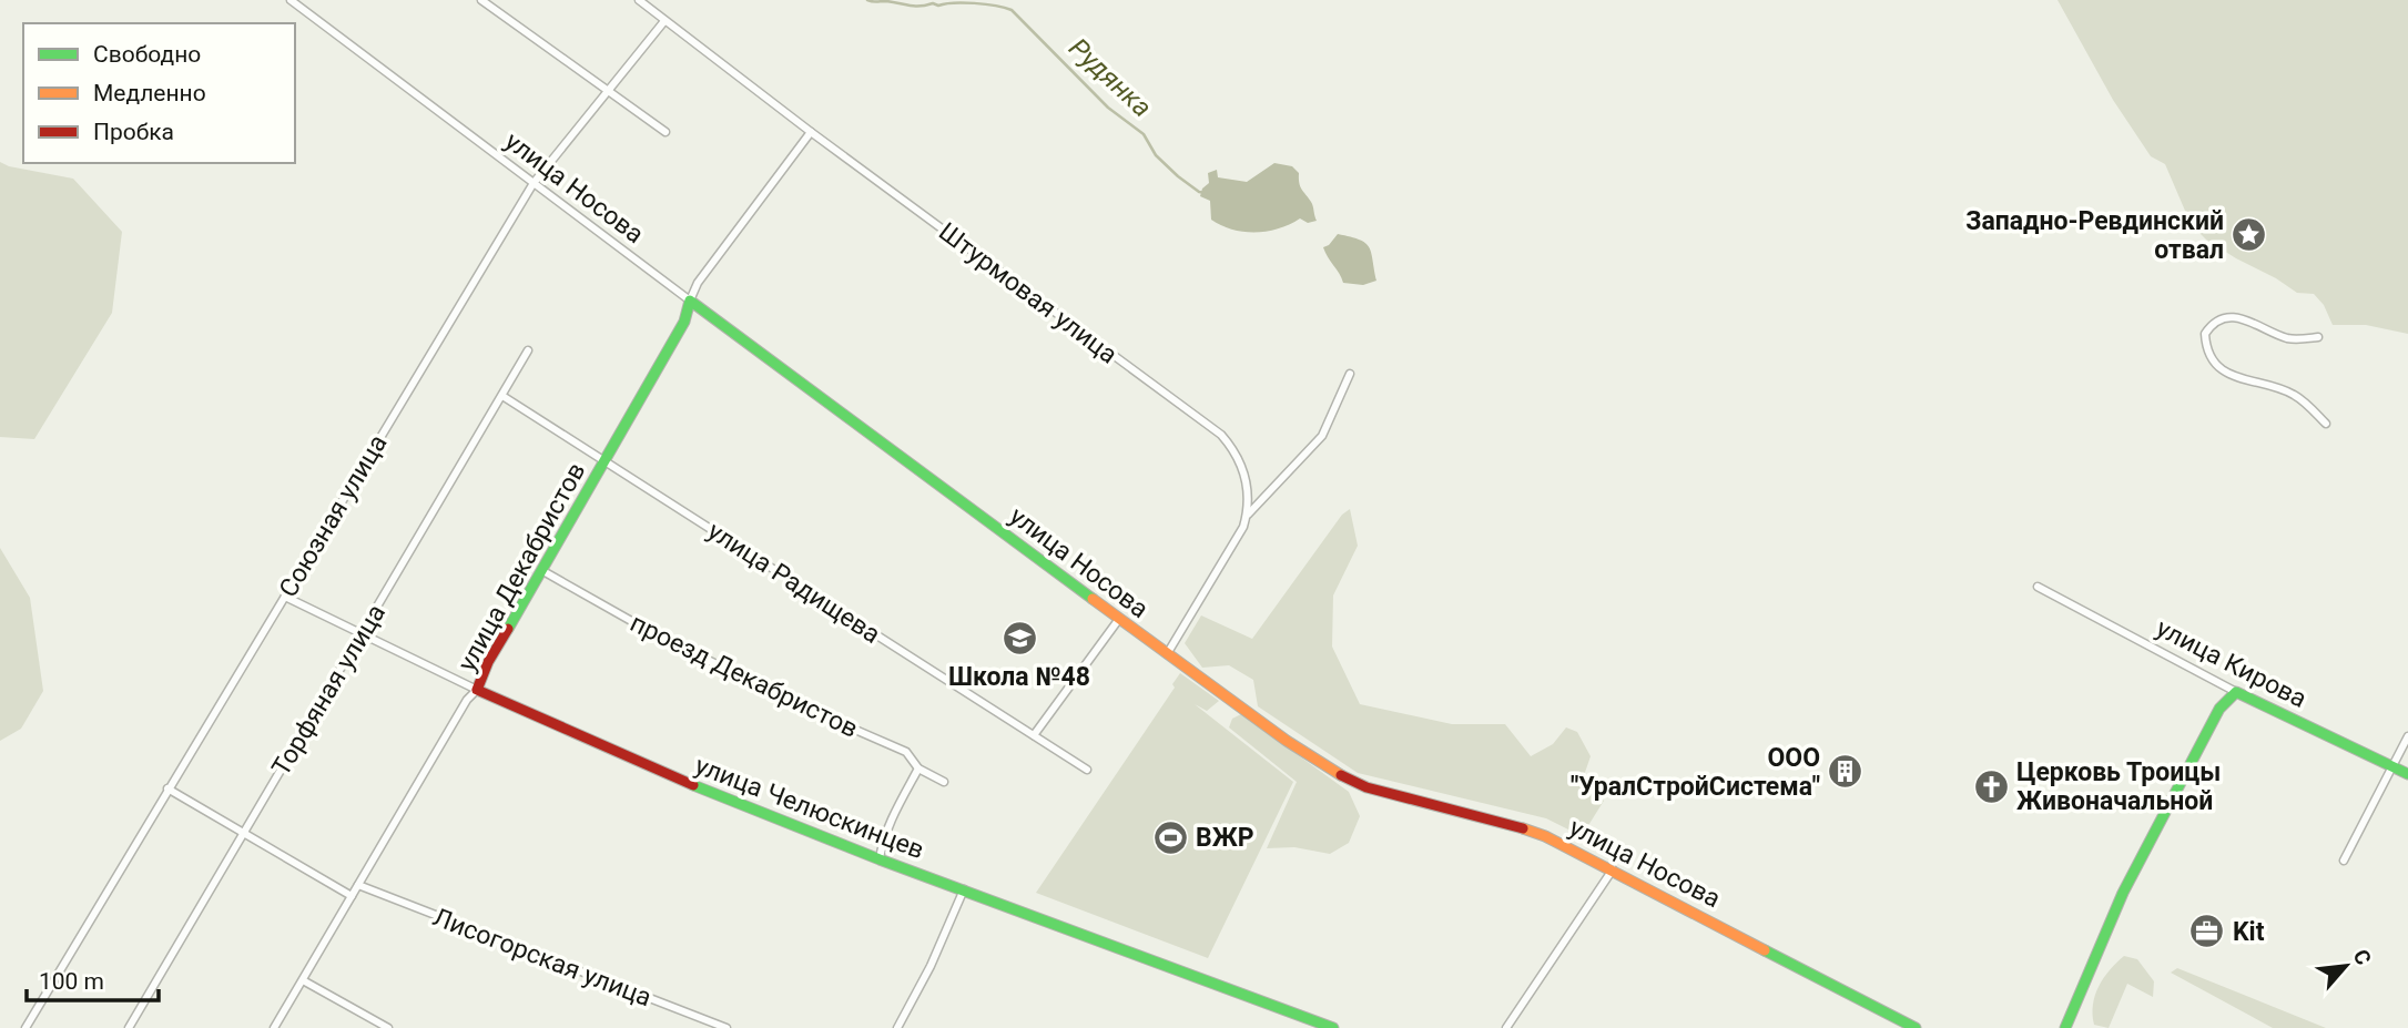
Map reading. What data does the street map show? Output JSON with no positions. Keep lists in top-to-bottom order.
{
  "streets": {
    "street": [
      "улица Носова",
      "Штурмовая улица",
      "Союзная улица",
      "улица Декабристов",
      "улица Радищева",
      "улица Кирова",
      "проезд Декабристов",
      "Торфяная улица",
      "улица Челюскинцев",
      "Лисогорская улица"
    ]
  },
  "crossings": [
    ["улица Носова", "Штурмовая улица"],
    ["улица Носова", "Союзная улица"],
    ["улица Носова", "улица Декабристов"],
    ["Штурмовая улица", "Союзная улица"],
    ["Штурмовая улица", "улица Декабристов"],
    ["Союзная улица", "улица Челюскинцев"],
    ["улица Декабристов", "улица Радищева"],
    ["улица Декабристов", "проезд Декабристов"],
    ["улица Декабристов", "улица Челюскинцев"],
    ["улица Декабристов", "Лисогорская улица"],
    ["улица Радищева", "Торфяная улица"],
    ["Торфяная улица", "улица Челюскинцев"]
  ],
  "water": ["Рудянка"],
  "places": {
    "place": ["Западно-Ревдинский отвал"],
    "school or university": ["Школа №48"],
    "building": ["ООО \"УралСтройСистема\""],
    "church": ["Церковь Троицы Живоначальной"],
    "sports": ["ВЖР"],
    "office": ["Kit"]
  },
  "legend": ["Свободно", "Медленно", "Пробка"],
  "scale_bar": "100 m",
  "north": "top right"
}
